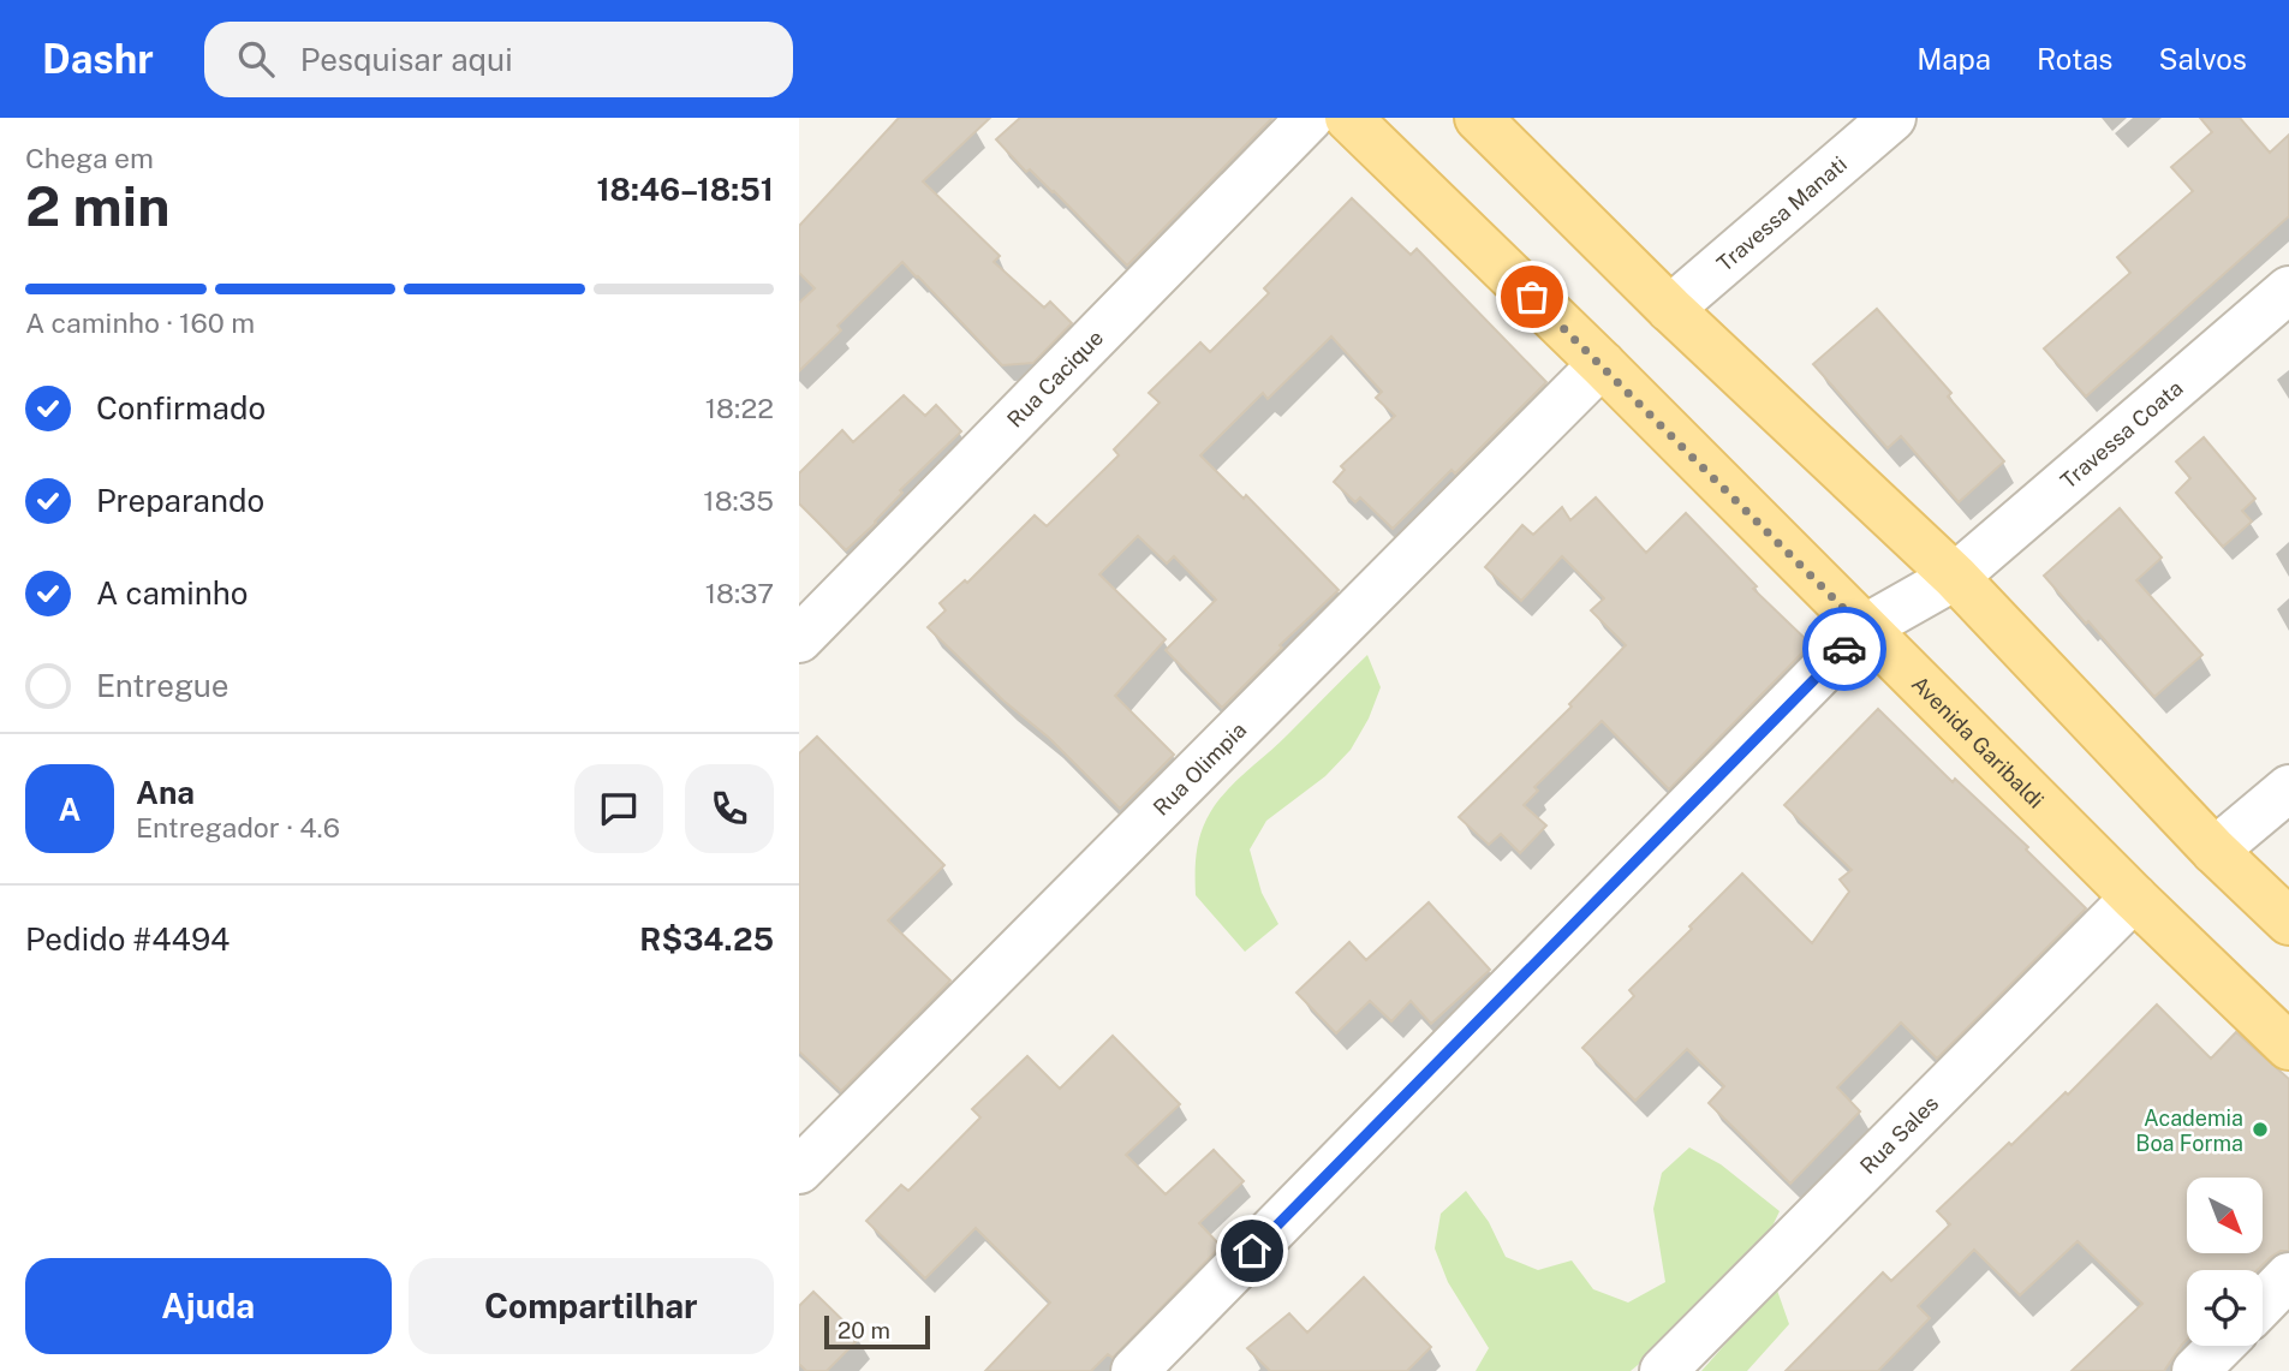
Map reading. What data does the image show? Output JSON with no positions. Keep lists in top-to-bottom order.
{
  "streets": {
    "main road": ["Avenida Garibaldi"],
    "street": [
      "Travessa Manati",
      "Rua Cacique",
      "Travessa Coata",
      "Rua Olimpia",
      "Rua Sales"
    ]
  },
  "crossings": [
    ["Travessa Coata", "Avenida Garibaldi"],
    ["Avenida Garibaldi", "Rua Olimpia"],
    ["Avenida Garibaldi", "Rua Sales"]
  ],
  "places": ["Academia Boa Forma"],
  "scale_bar": "20 m",
  "north": "bottom right",
  "page": {
    "header": "Dashr",
    "search": "Pesquisar aqui",
    "nav": ["Mapa", "Rotas", "Salvos"],
    "heading": ["2 min", "Chega em", "18:46–18:51"],
    "panel": [
      "Ana",
      "Entregador · 4.6",
      "Pedido #4494",
      "R$34.25"
    ],
    "bar": "A caminho · 160 m",
    "list": [
      ["Confirmado", "18:22"],
      ["Preparando", "18:35"],
      ["A caminho", "18:37"],
      "Entregue"
    ],
    "round": "A",
    "buttons": ["Ajuda", "Compartilhar"],
    "scale": "20 m"
  }
}
